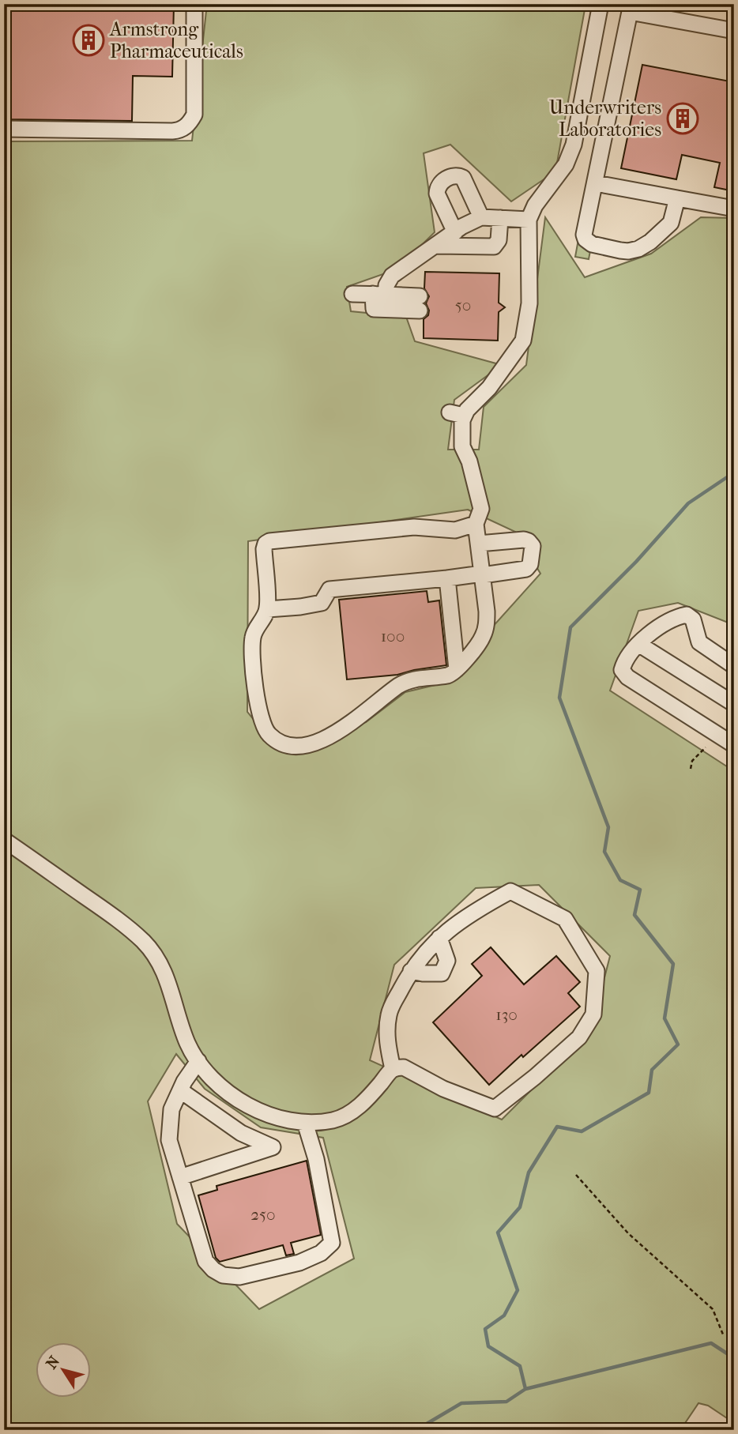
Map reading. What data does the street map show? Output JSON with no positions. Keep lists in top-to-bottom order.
{
  "places": {
    "building": ["Armstrong Pharmaceuticals", "Underwriters Laboratories"]
  },
  "house_numbers": [
    "50",
    "100",
    "130",
    "250"
  ],
  "north": "top left"
}
